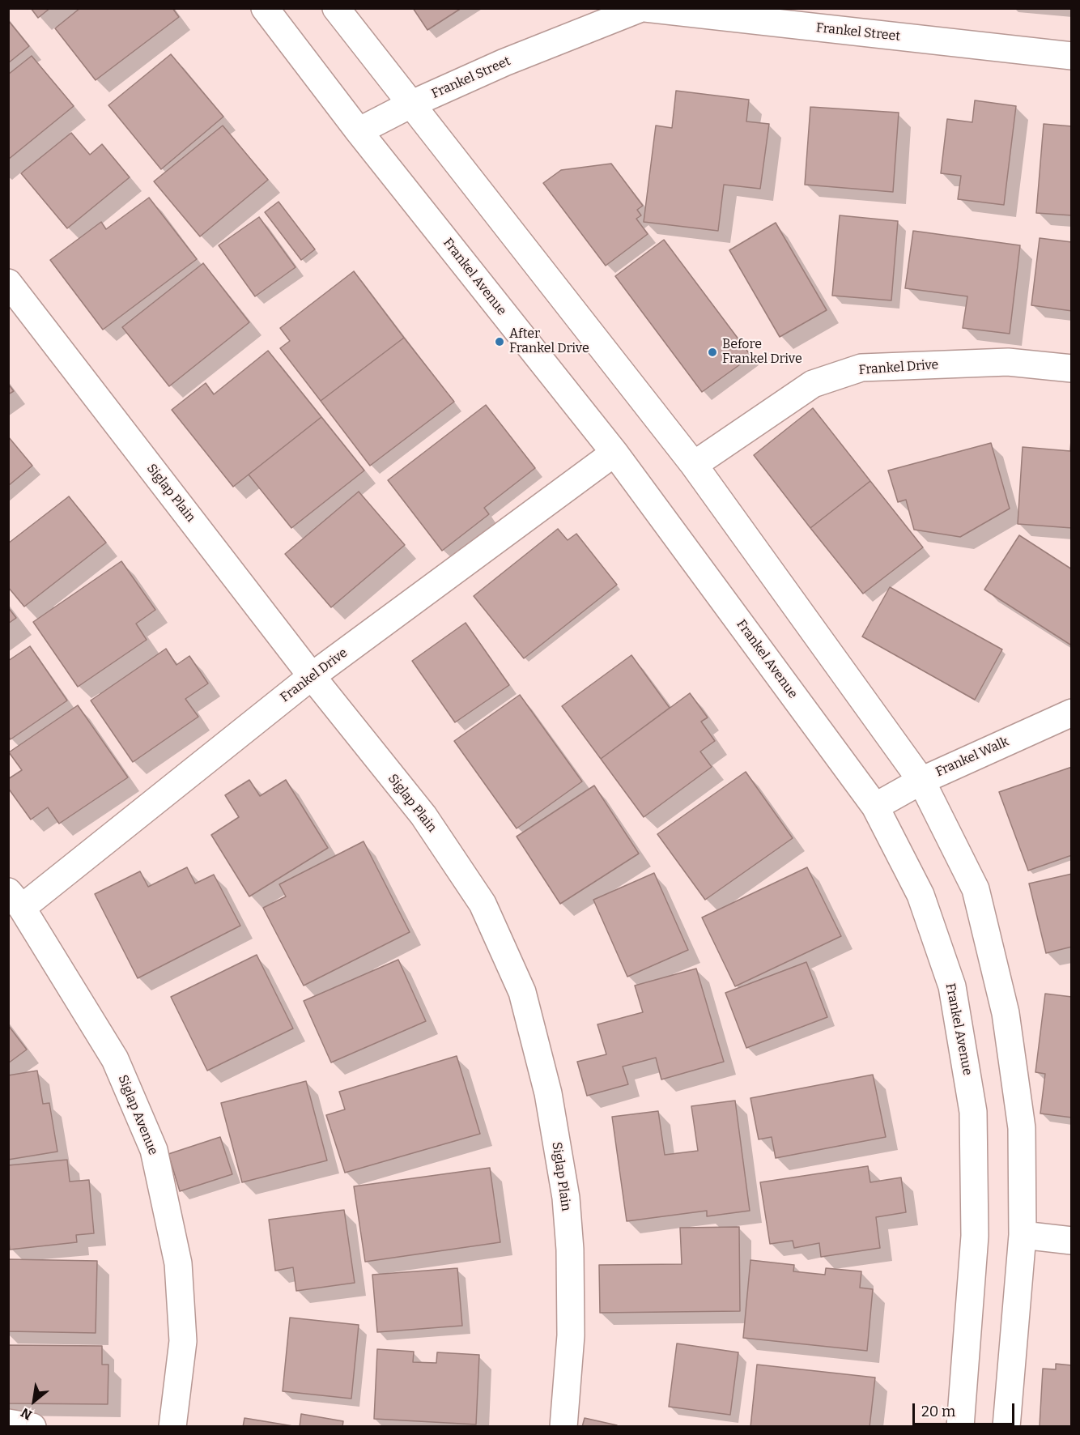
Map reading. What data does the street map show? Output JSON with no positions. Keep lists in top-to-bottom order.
{
  "streets": {
    "street": [
      "Frankel Street",
      "Frankel Avenue",
      "Frankel Drive",
      "Siglap Plain",
      "Frankel Walk",
      "Siglap Avenue"
    ]
  },
  "crossings": [
    ["Frankel Street", "Frankel Avenue"],
    ["Frankel Avenue", "Frankel Drive"],
    ["Frankel Avenue", "Frankel Walk"],
    ["Frankel Drive", "Siglap Plain"],
    ["Frankel Drive", "Siglap Avenue"]
  ],
  "places": ["After Frankel Drive", "Before Frankel Drive"],
  "scale_bar": "20 m",
  "north": "bottom left"
}
